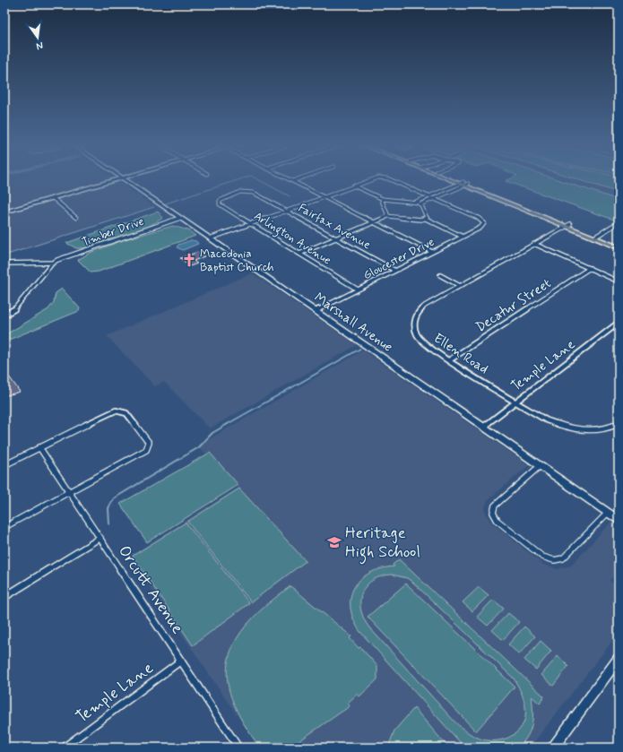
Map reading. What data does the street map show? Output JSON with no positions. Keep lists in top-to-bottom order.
{
  "streets": {
    "street": [
      "Fairfax Avenue",
      "Timber Drive",
      "Arlington Avenue",
      "Gloucester Drive",
      "Decatur Street",
      "Marshall Avenue",
      "Ellen Road",
      "Temple Lane",
      "Orcutt Avenue"
    ]
  },
  "crossings": [
    ["Fairfax Avenue", "Arlington Avenue"],
    ["Fairfax Avenue", "Gloucester Drive"],
    ["Timber Drive", "Marshall Avenue"],
    ["Arlington Avenue", "Gloucester Drive"],
    ["Gloucester Drive", "Marshall Avenue"],
    ["Decatur Street", "Ellen Road"],
    ["Marshall Avenue", "Temple Lane"],
    ["Ellen Road", "Temple Lane"],
    ["Temple Lane", "Orcutt Avenue"]
  ],
  "places": {
    "church": ["Macedonia Baptist Church"],
    "school or university": ["Heritage High School"]
  },
  "north": "bottom"
}
